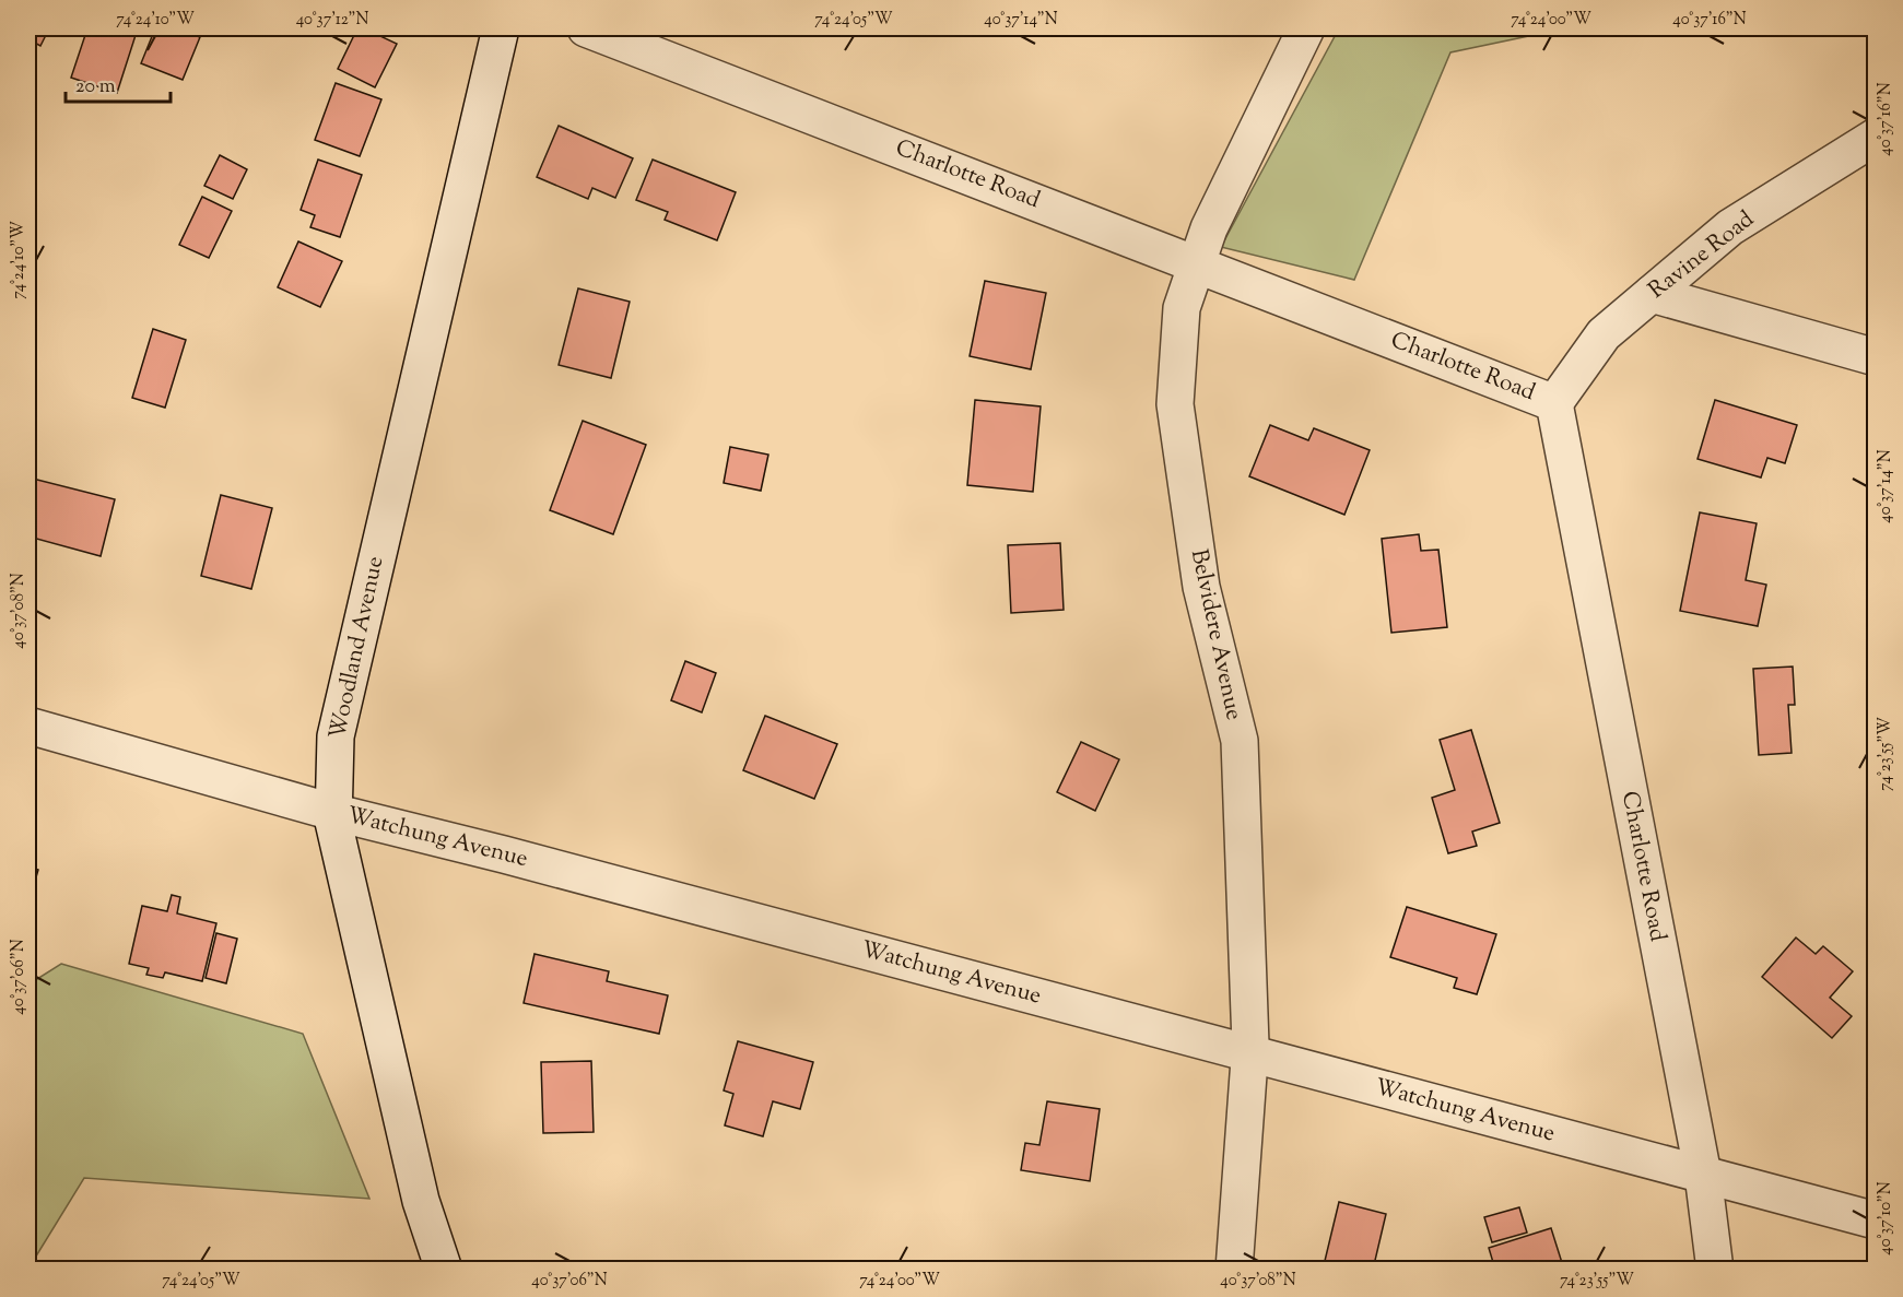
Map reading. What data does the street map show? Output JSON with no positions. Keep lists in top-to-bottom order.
{
  "streets": {
    "street": [
      "Charlotte Road",
      "Ravine Road",
      "Belvidere Avenue",
      "Woodland Avenue",
      "Watchung Avenue"
    ]
  },
  "crossings": [
    ["Charlotte Road", "Ravine Road"],
    ["Charlotte Road", "Belvidere Avenue"],
    ["Charlotte Road", "Watchung Avenue"],
    ["Belvidere Avenue", "Watchung Avenue"],
    ["Woodland Avenue", "Watchung Avenue"]
  ],
  "scale_bar": "20 m",
  "coordinates": [
    "74°24'10\"W",
    "40°37'12\"N",
    "74°24'05\"W",
    "40°37'14\"N",
    "74°24'00\"W",
    "40°37'16\"N",
    "40°37'08\"N",
    "74°23'55\"W",
    "40°37'06\"N",
    "40°37'10\"N"
  ]
}
